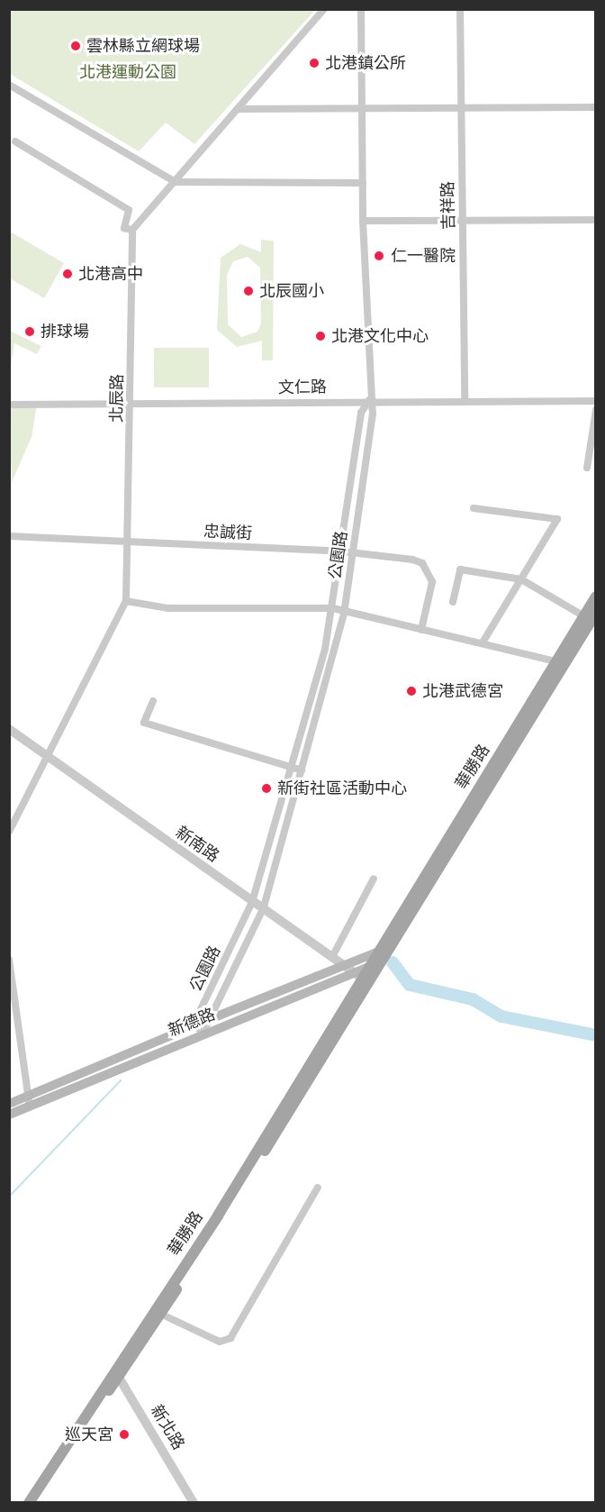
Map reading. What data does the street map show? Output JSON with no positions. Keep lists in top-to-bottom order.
{
  "streets": {
    "main road": ["華勝路", "新德路"],
    "street": [
      "吉祥路",
      "文仁路",
      "北辰路",
      "忠誠街",
      "公園路",
      "新南路",
      "新北路"
    ]
  },
  "crossings": [
    ["吉祥路", "文仁路"],
    ["文仁路", "北辰路"],
    ["文仁路", "公園路"],
    ["北辰路", "忠誠街"],
    ["北辰路", "新南路"],
    ["忠誠街", "公園路"],
    ["公園路", "新南路"],
    ["公園路", "新德路"],
    ["華勝路", "新南路"],
    ["華勝路", "新德路"],
    ["華勝路", "新北路"],
    ["新南路", "新德路"]
  ],
  "parks": ["北港運動公園"],
  "places": [
    "雲林縣立網球場",
    "北港鎮公所",
    "仁一醫院",
    "北港高中",
    "北辰國小",
    "排球場",
    "北港文化中心",
    "北港武德宮",
    "新街社區活動中心",
    "巡天宮"
  ]
}
